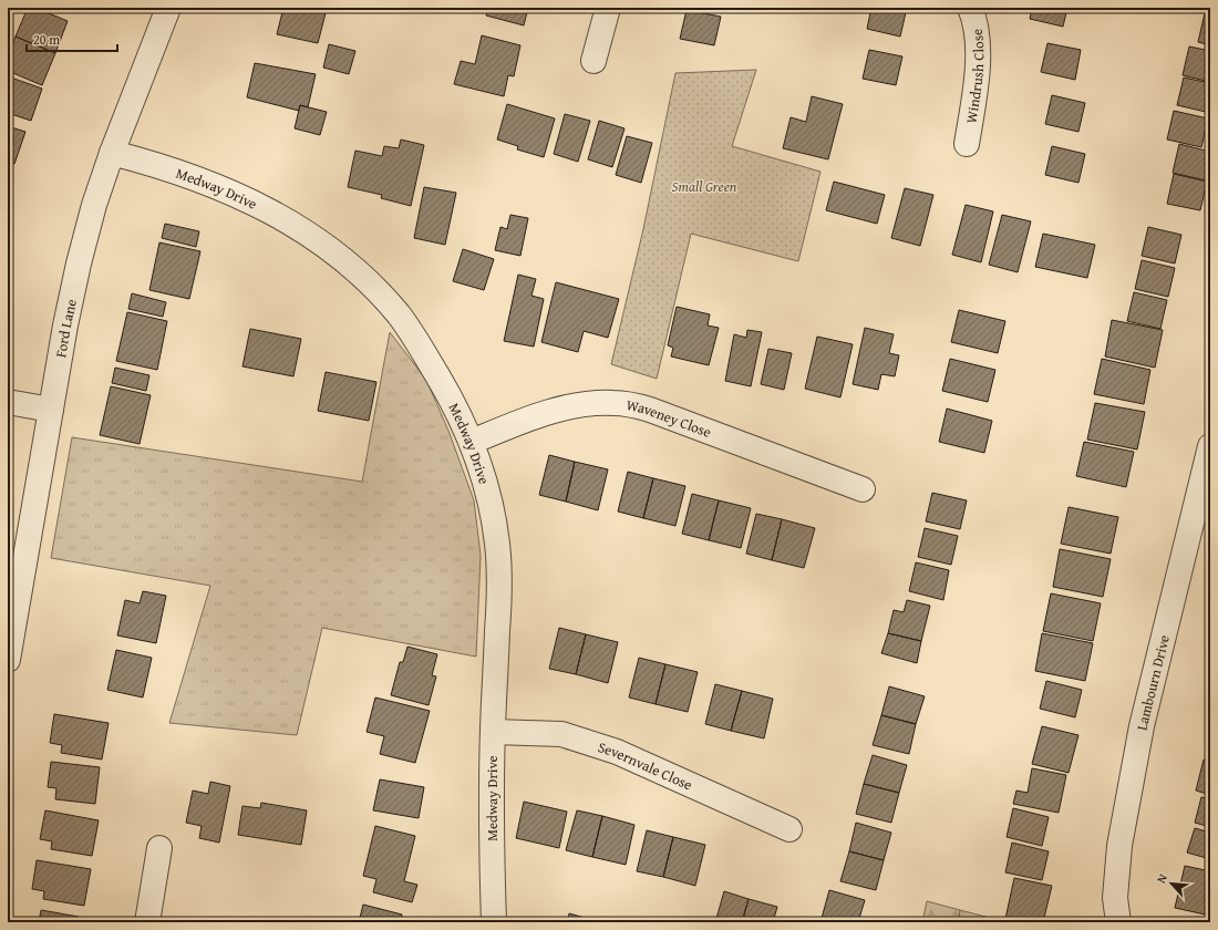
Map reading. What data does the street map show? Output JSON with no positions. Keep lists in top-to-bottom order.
{
  "streets": {
    "street": [
      "Windrush Close",
      "Medway Drive",
      "Ford Lane",
      "Waveney Close",
      "Lambourn Drive",
      "Severnvale Close"
    ]
  },
  "crossings": [
    ["Medway Drive", "Ford Lane"],
    ["Medway Drive", "Waveney Close"],
    ["Medway Drive", "Severnvale Close"]
  ],
  "parks": ["Small Green"],
  "scale_bar": "20 m",
  "north": "top left"
}
